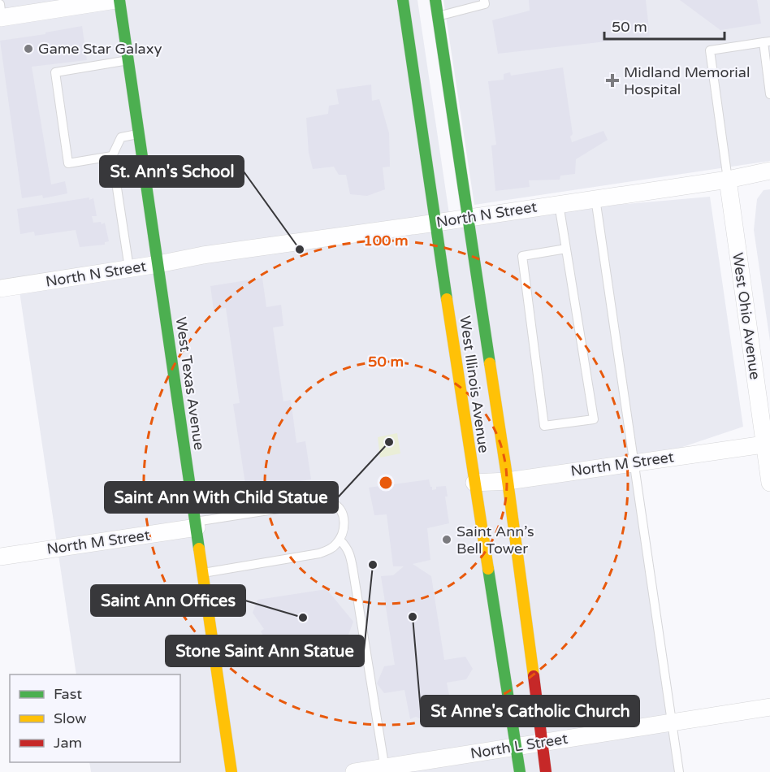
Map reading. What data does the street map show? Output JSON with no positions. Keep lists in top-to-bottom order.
{
  "streets": {
    "main road": ["West Texas Avenue", "West Illinois Avenue"],
    "street": [
      "North N Street",
      "West Ohio Avenue",
      "North M Street",
      "North L Street"
    ]
  },
  "crossings": [
    ["North N Street", "West Ohio Avenue"],
    ["North N Street", "West Texas Avenue"],
    ["North N Street", "West Illinois Avenue"],
    ["West Ohio Avenue", "North M Street"],
    ["West Texas Avenue", "North M Street"],
    ["West Illinois Avenue", "North M Street"],
    ["West Illinois Avenue", "North L Street"]
  ],
  "places": {
    "other": [
      "Game Star Galaxy",
      "St. Ann's School",
      "Saint Ann With Child Statue",
      "Saint Ann’s Bell Tower",
      "Stone Saint Ann Statue",
      "St Anne's Catholic Church",
      "Saint Ann Offices"
    ],
    "health": ["Midland Memorial Hospital"]
  },
  "legend": ["Fast", "Slow", "Jam"],
  "scale_bar": "50 m",
  "rings": ["100 m", "50 m"]
}
